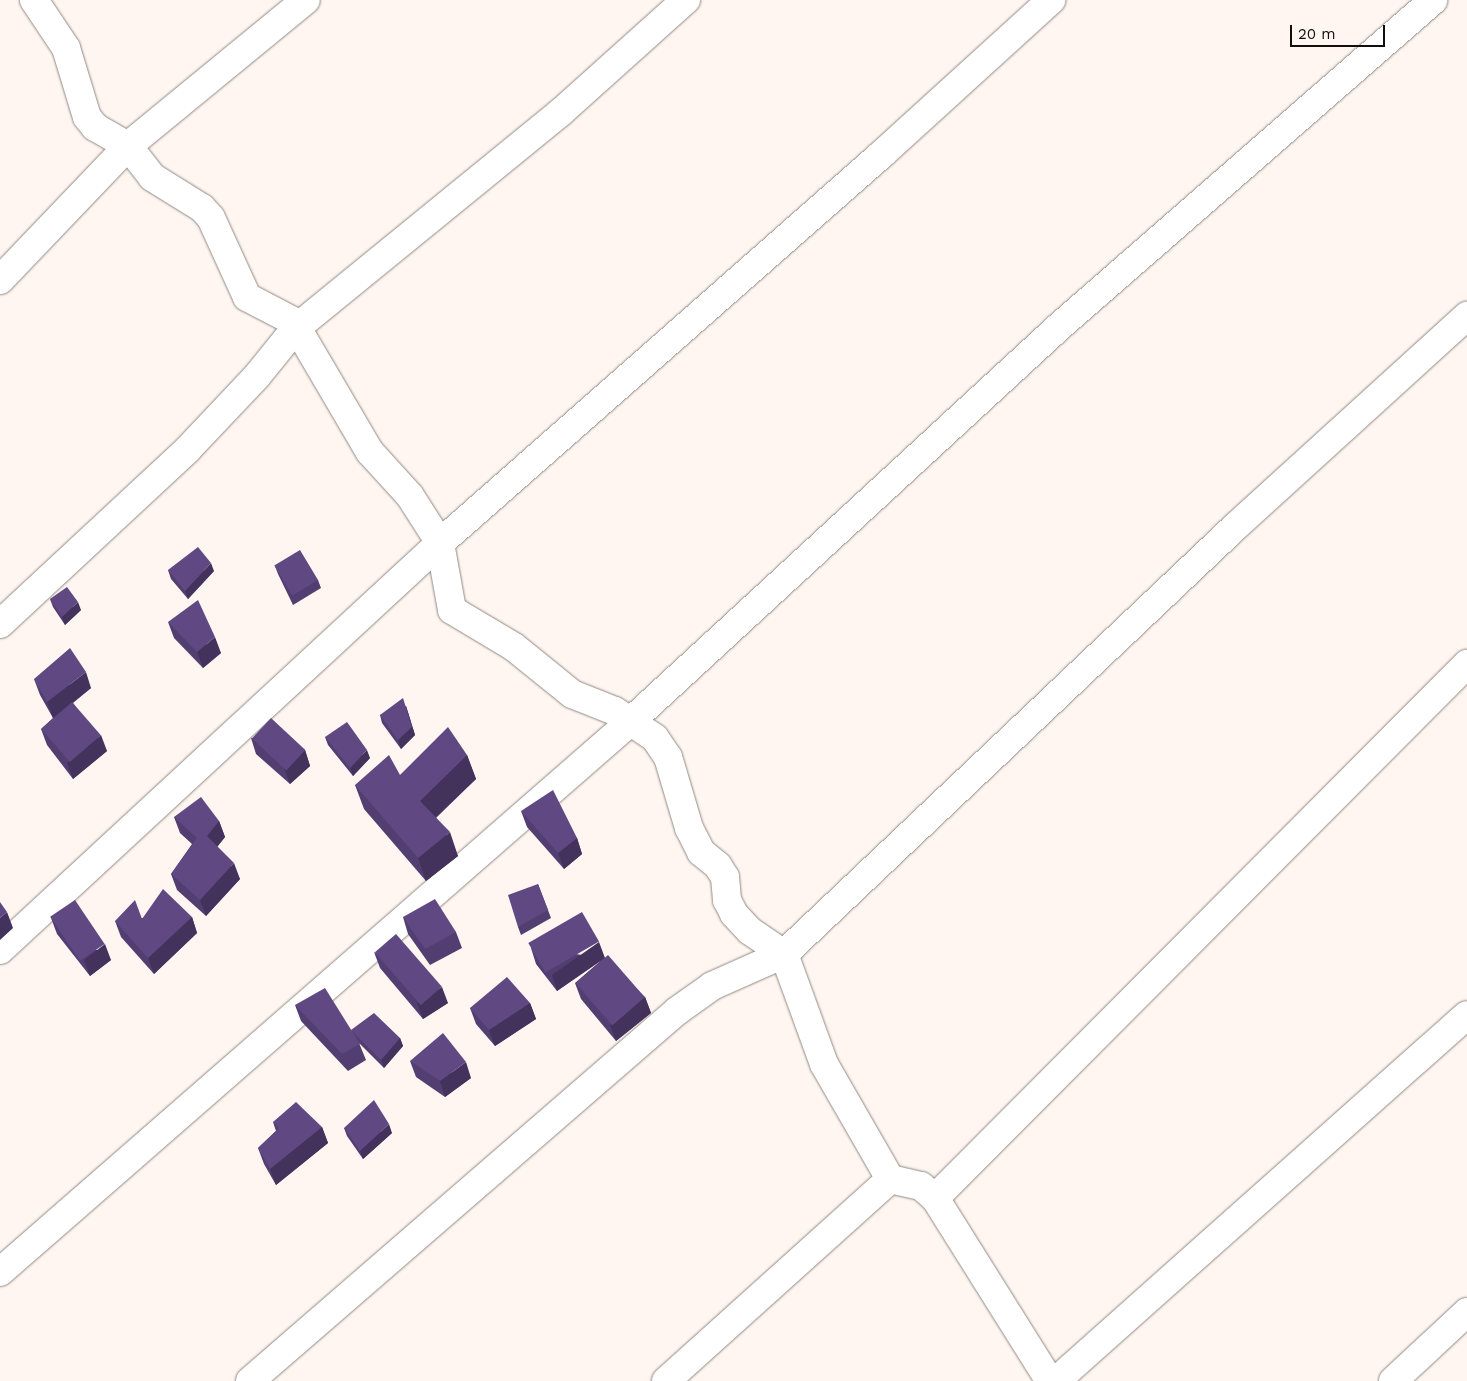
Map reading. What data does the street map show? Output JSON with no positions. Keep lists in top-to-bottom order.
{
  "scale_bar": "20 m"
}
